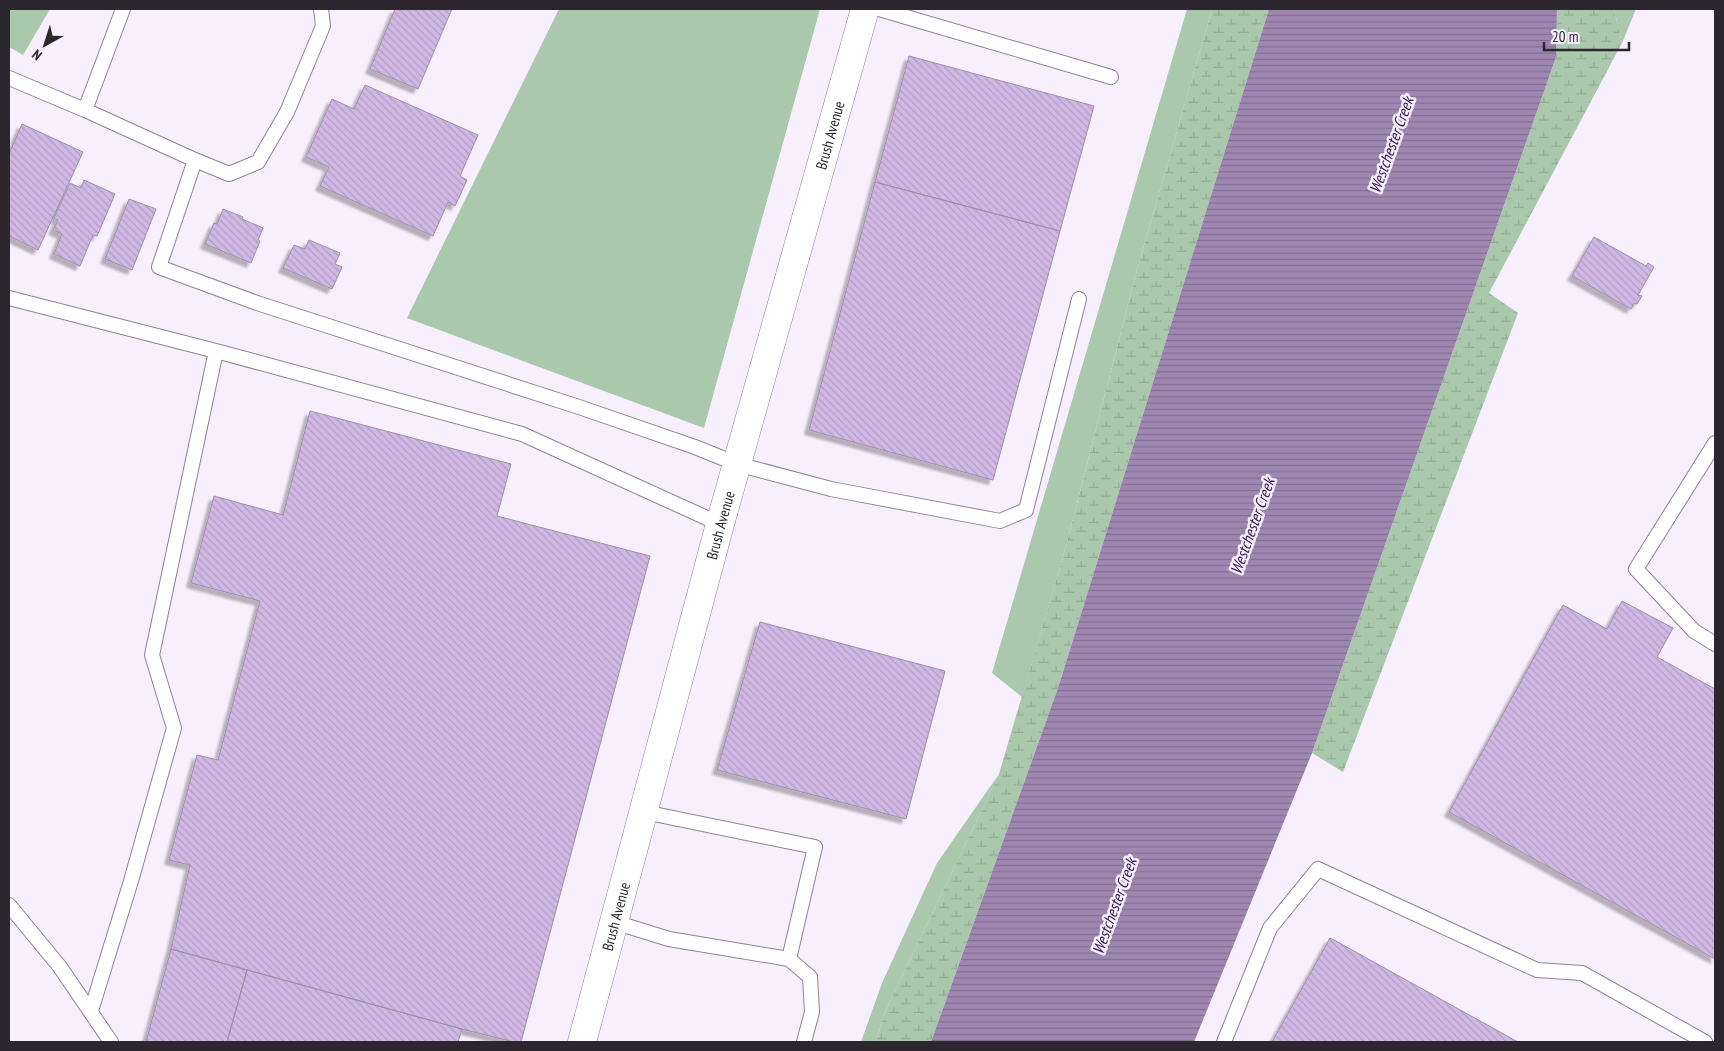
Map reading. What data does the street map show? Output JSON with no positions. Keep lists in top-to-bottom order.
{
  "streets": {
    "street": ["Brush Avenue"]
  },
  "water": ["Westchester Creek"],
  "scale_bar": "20 m",
  "north": "bottom left"
}
